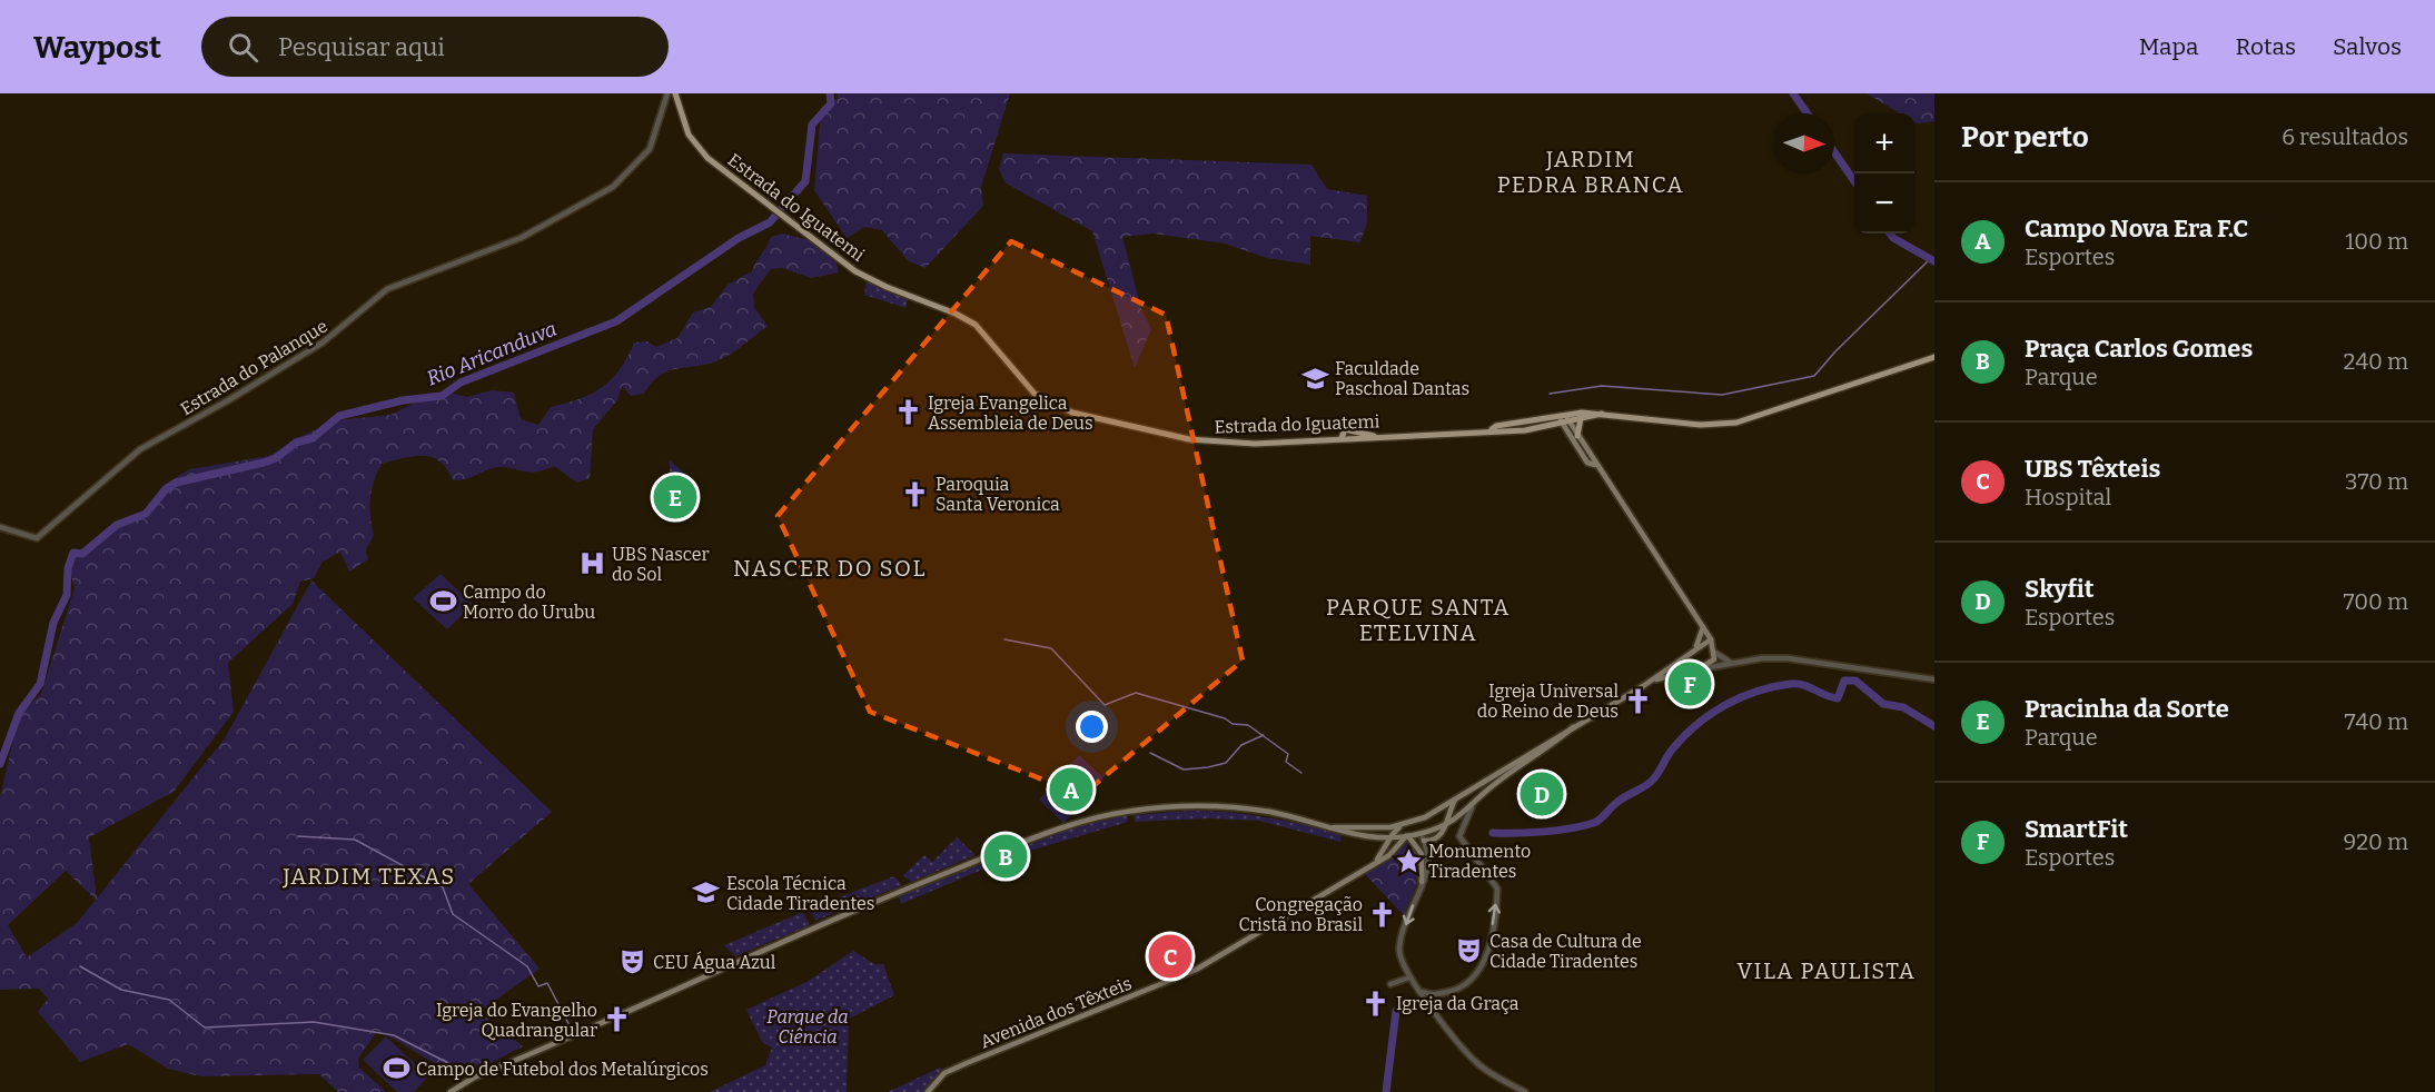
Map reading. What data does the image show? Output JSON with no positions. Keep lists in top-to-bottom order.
{
  "streets": {
    "main road": ["Estrada do Iguatemi", "Avenida dos Têxteis"],
    "street": ["Estrada do Palanque"]
  },
  "districts": [
    "JARDIM PEDRA BRANCA",
    "NASCER DO SOL",
    "PARQUE SANTA ETELVINA",
    "JARDIM TEXAS",
    "VILA PAULISTA"
  ],
  "water": ["Rio Aricanduva"],
  "parks": ["Parque da Ciência"],
  "places": {
    "school or university": ["Faculdade Paschoal Dantas", "Escola Técnica Cidade Tiradentes"],
    "church": [
      "Igreja Evangelica Assembleia de Deus",
      "Paroquia Santa Veronica",
      "Igreja Universal do Reino de Deus",
      "Congregação Cristã no Brasil",
      "Igreja da Graça",
      "Igreja do Evangelho Quadrangular"
    ],
    "hospital": ["UBS Nascer do Sol"],
    "sports": ["Campo do Morro do Urubu", "Campo de Futebol dos Metalúrgicos"],
    "place": ["Monumento Tiradentes"],
    "theatre": ["Casa de Cultura de Cidade Tiradentes", "CEU Água Azul"]
  },
  "north": "right",
  "page": {
    "header": "Waypost",
    "search": "Pesquisar aqui",
    "nav": ["Mapa", "Rotas", "Salvos"],
    "heading": ["Por perto", "6 resultados"],
    "map_buttons": ["+", "−"],
    "list": [
      {
        "mark": "A",
        "name": "Campo Nova Era F.C",
        "note": "Esportes",
        "value": "100 m"
      },
      {
        "mark": "B",
        "name": "Praça Carlos Gomes",
        "note": "Parque",
        "value": "240 m"
      },
      {
        "mark": "C",
        "name": "UBS Têxteis",
        "note": "Hospital",
        "value": "370 m"
      },
      {
        "mark": "D",
        "name": "Skyfit",
        "note": "Esportes",
        "value": "700 m"
      },
      {
        "mark": "E",
        "name": "Pracinha da Sorte",
        "note": "Parque",
        "value": "740 m"
      },
      {
        "mark": "F",
        "name": "SmartFit",
        "note": "Esportes",
        "value": "920 m"
      }
    ],
    "pins": [
      "E",
      "F",
      "A",
      "D",
      "B",
      "C"
    ]
  }
}
